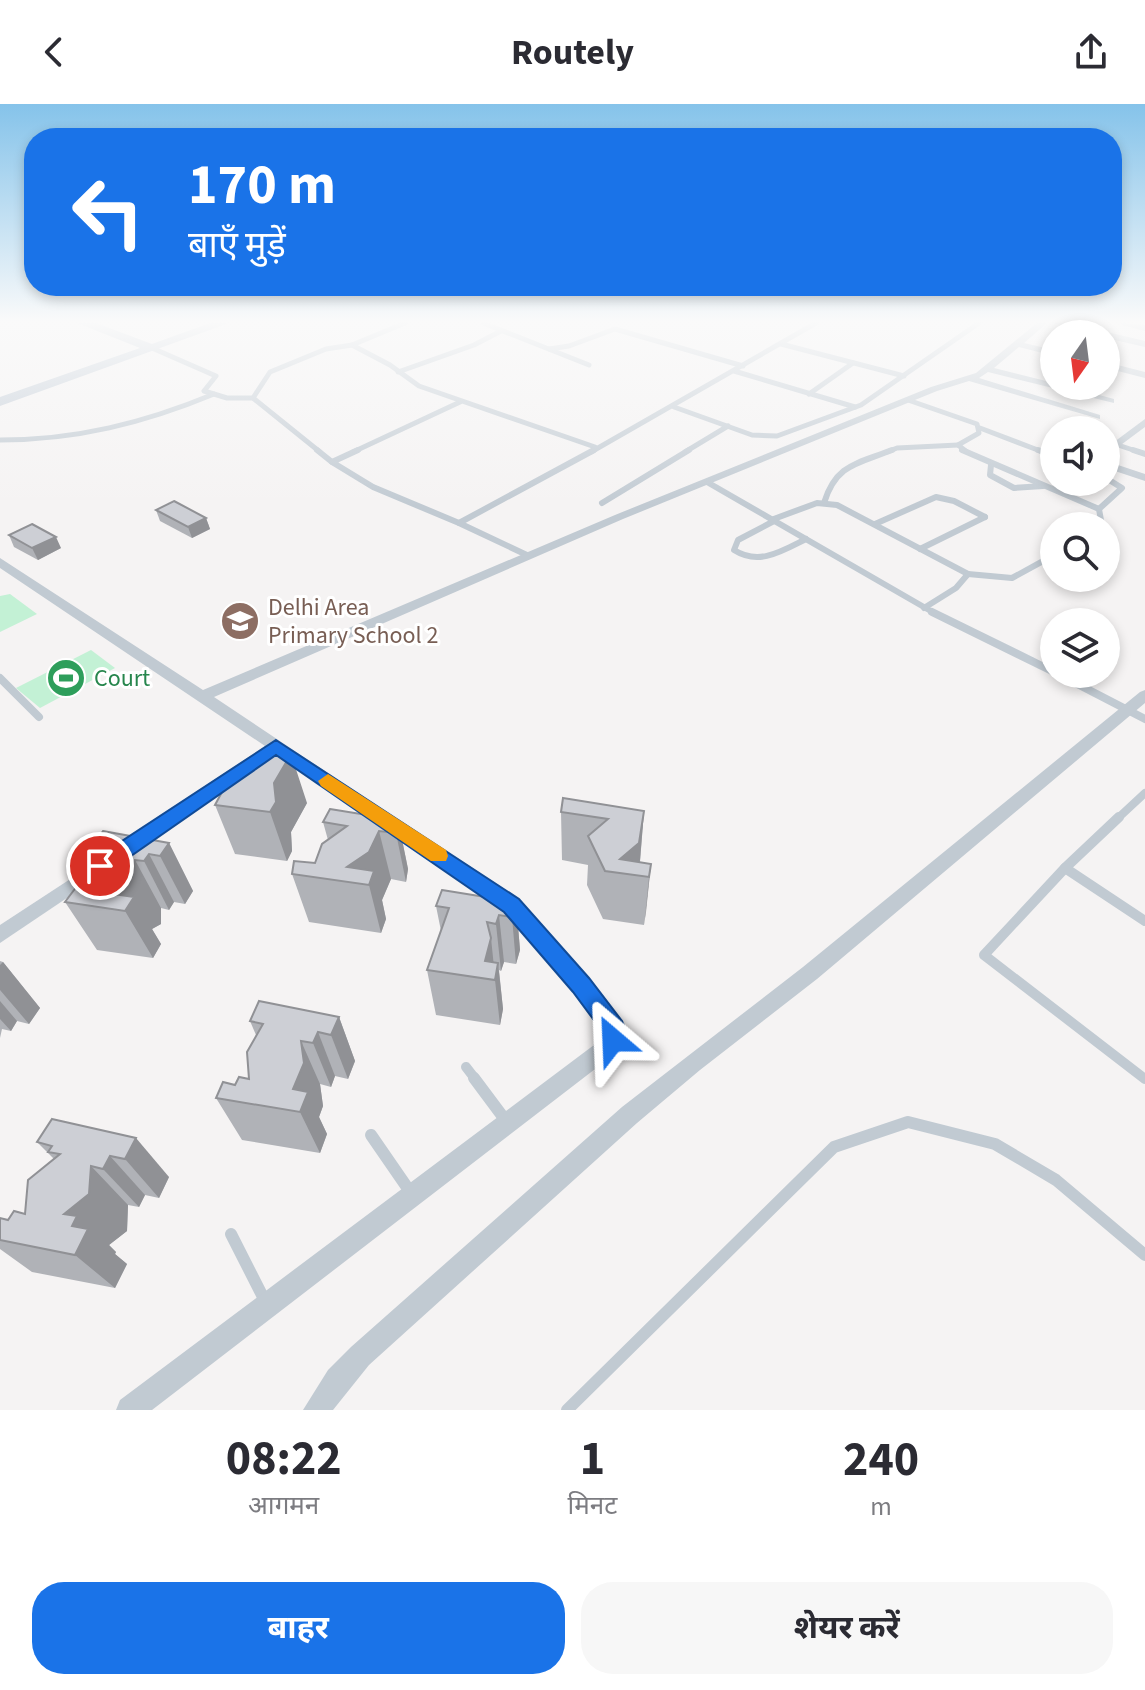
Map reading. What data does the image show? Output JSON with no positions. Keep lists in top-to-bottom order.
{
  "places": {
    "school or university": ["Delhi Area Primary School 2"],
    "sports": ["Court"]
  },
  "north": "bottom",
  "page": {
    "header": "Routely",
    "turn": ["170 m", "बाएँ मुड़ें"],
    "eta": [
      "08:22",
      "आगमन",
      "1",
      "मिनट",
      "240",
      "m"
    ],
    "buttons": ["बाहर", "शेयर करें"]
  }
}
